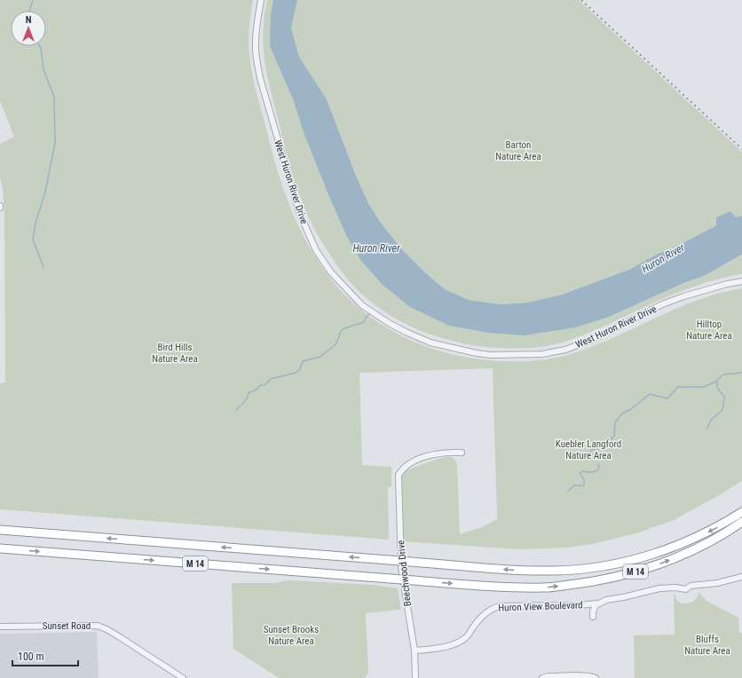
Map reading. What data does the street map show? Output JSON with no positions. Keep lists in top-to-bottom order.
{
  "streets": {
    "highway": ["M 14"],
    "street": [
      "West Huron River Drive",
      "Beechwood Drive",
      "Huron View Boulevard",
      "Sunset Road"
    ]
  },
  "crossings": [
    ["Beechwood Drive", "Huron View Boulevard"]
  ],
  "water": ["Huron River"],
  "parks": [
    "Barton Nature Area",
    "Hilltop Nature Area",
    "Bird Hills Nature Area",
    "Kuebler Langford Nature Area",
    "Sunset Brooks Nature Area",
    "Bluffs Nature Area"
  ],
  "scale_bar": "100 m",
  "north": "top"
}
